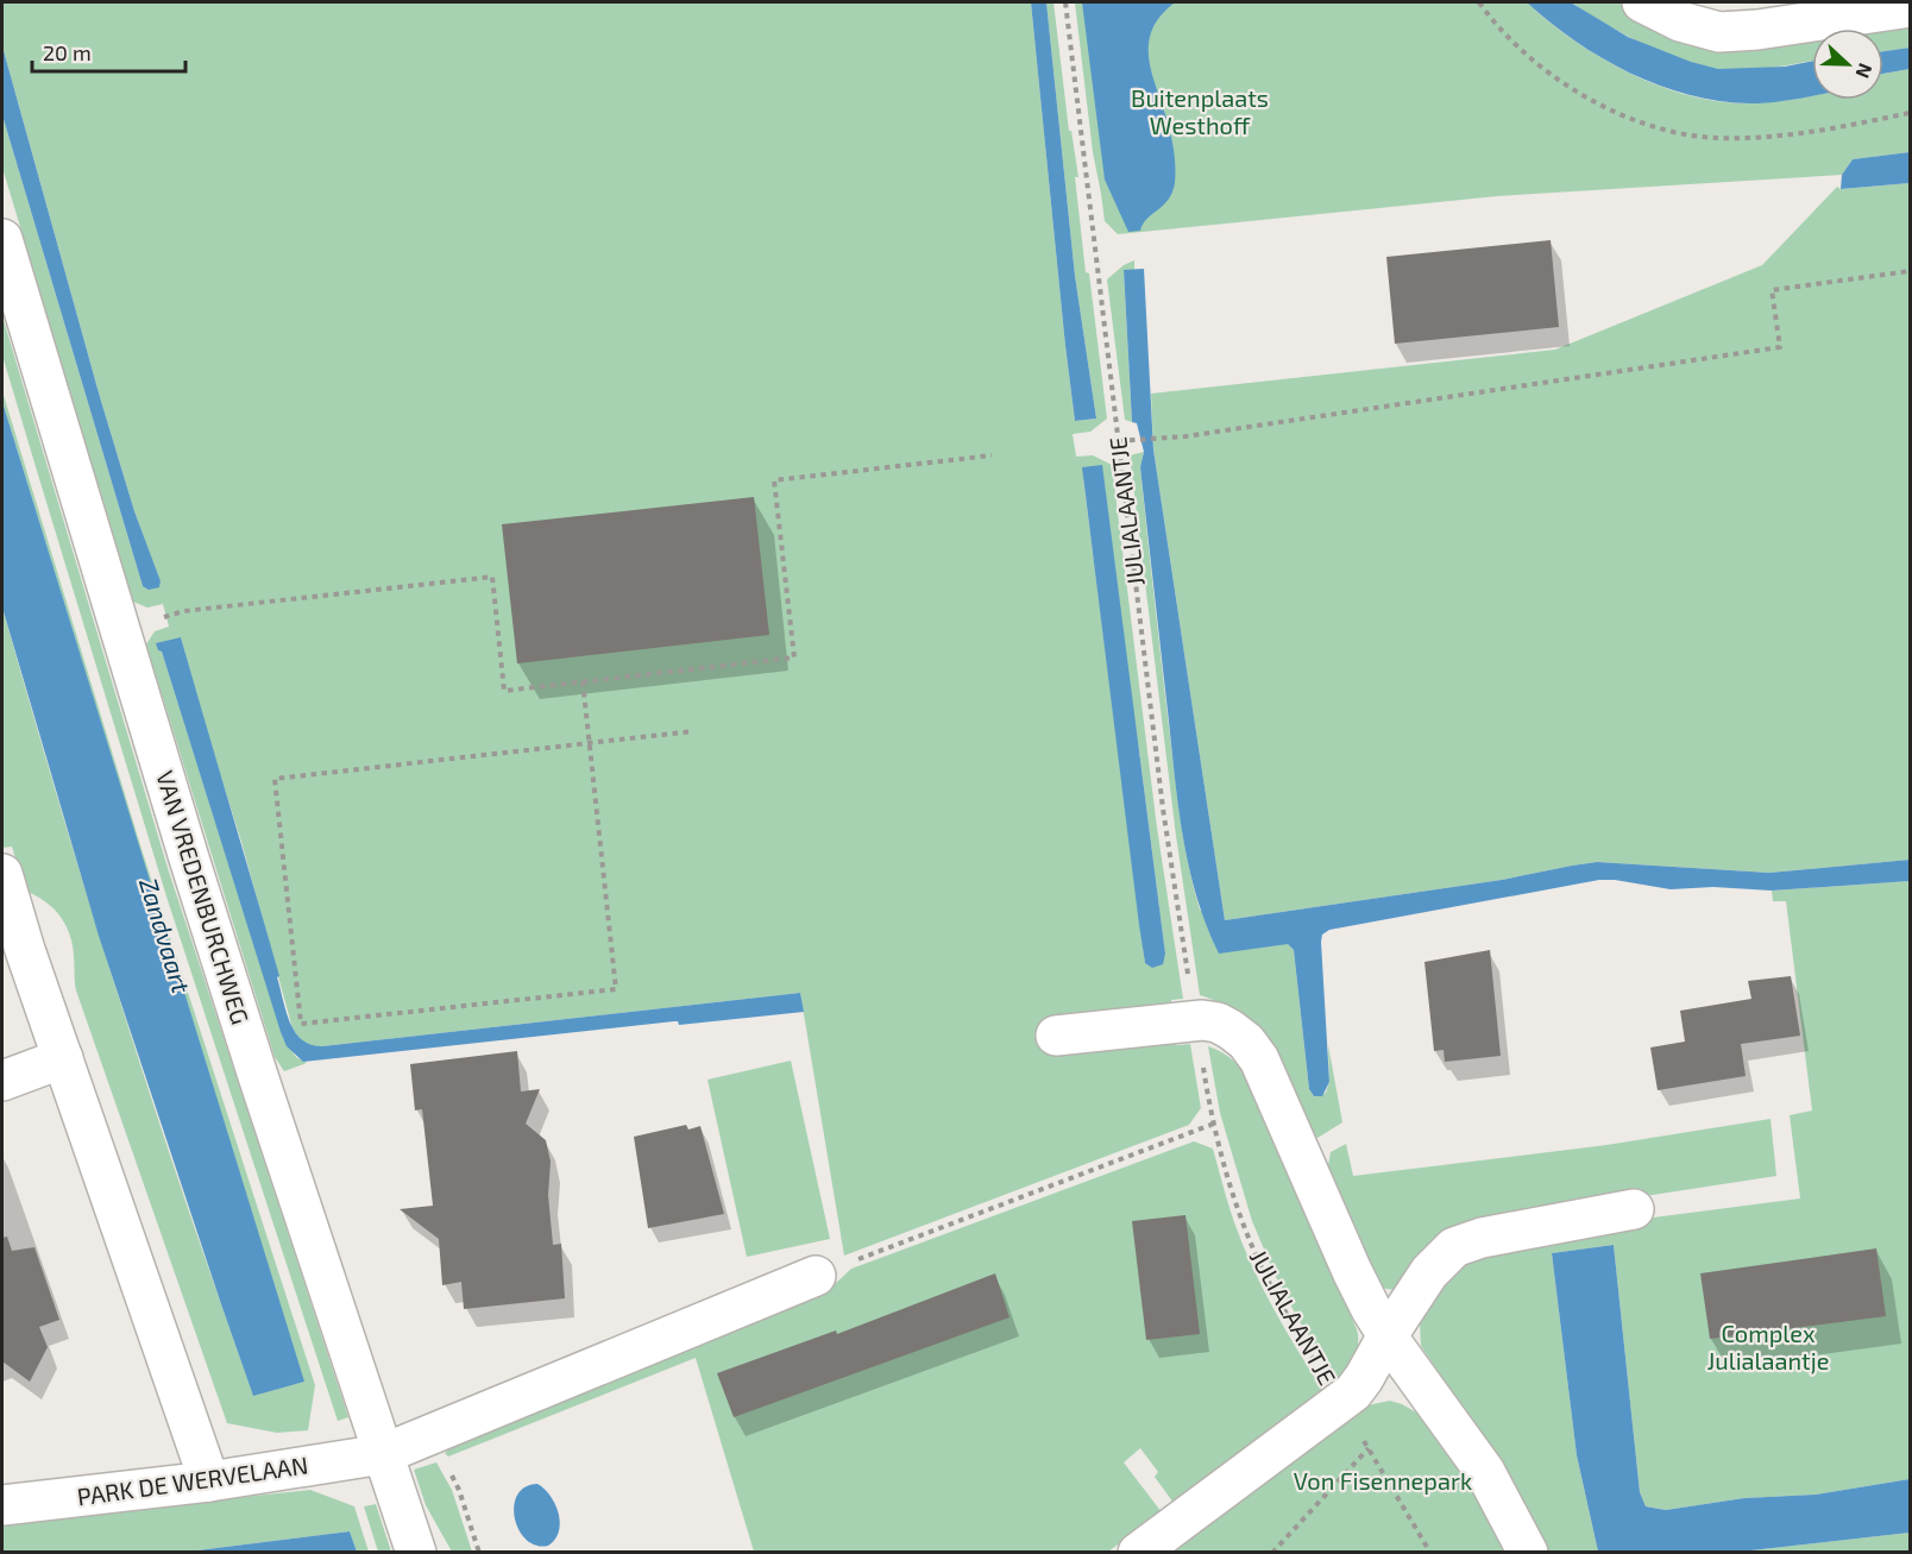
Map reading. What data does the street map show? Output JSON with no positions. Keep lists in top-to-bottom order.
{
  "streets": {
    "street": ["VAN VREDENBURCHWEG", "PARK DE WERVELAAN"],
    "path": ["JULIALAANTJE"]
  },
  "crossings": [
    ["VAN VREDENBURCHWEG", "PARK DE WERVELAAN"]
  ],
  "water": ["Zandvaart"],
  "parks": ["Buitenplaats Westhoff", "Complex Julialaantje", "Von Fisennepark"],
  "scale_bar": "20 m",
  "north": "right"
}
